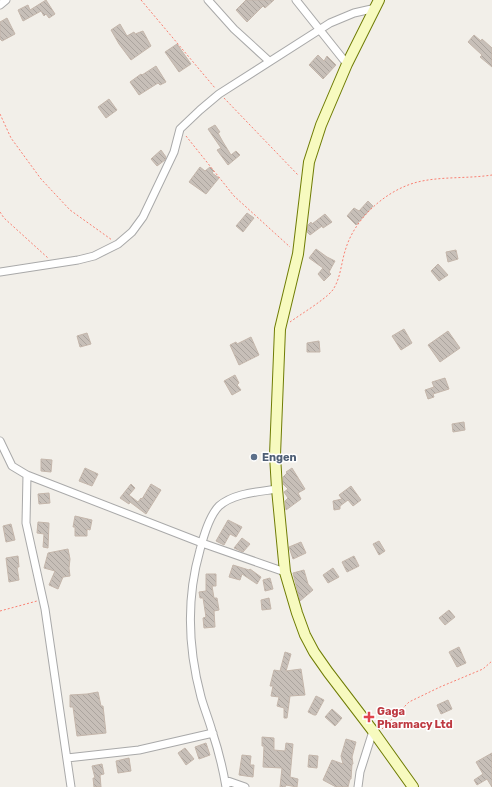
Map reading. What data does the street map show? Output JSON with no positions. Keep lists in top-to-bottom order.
{
  "places": {
    "other": ["Engen"],
    "health": ["Gaga Pharmacy Ltd"]
  }
}
